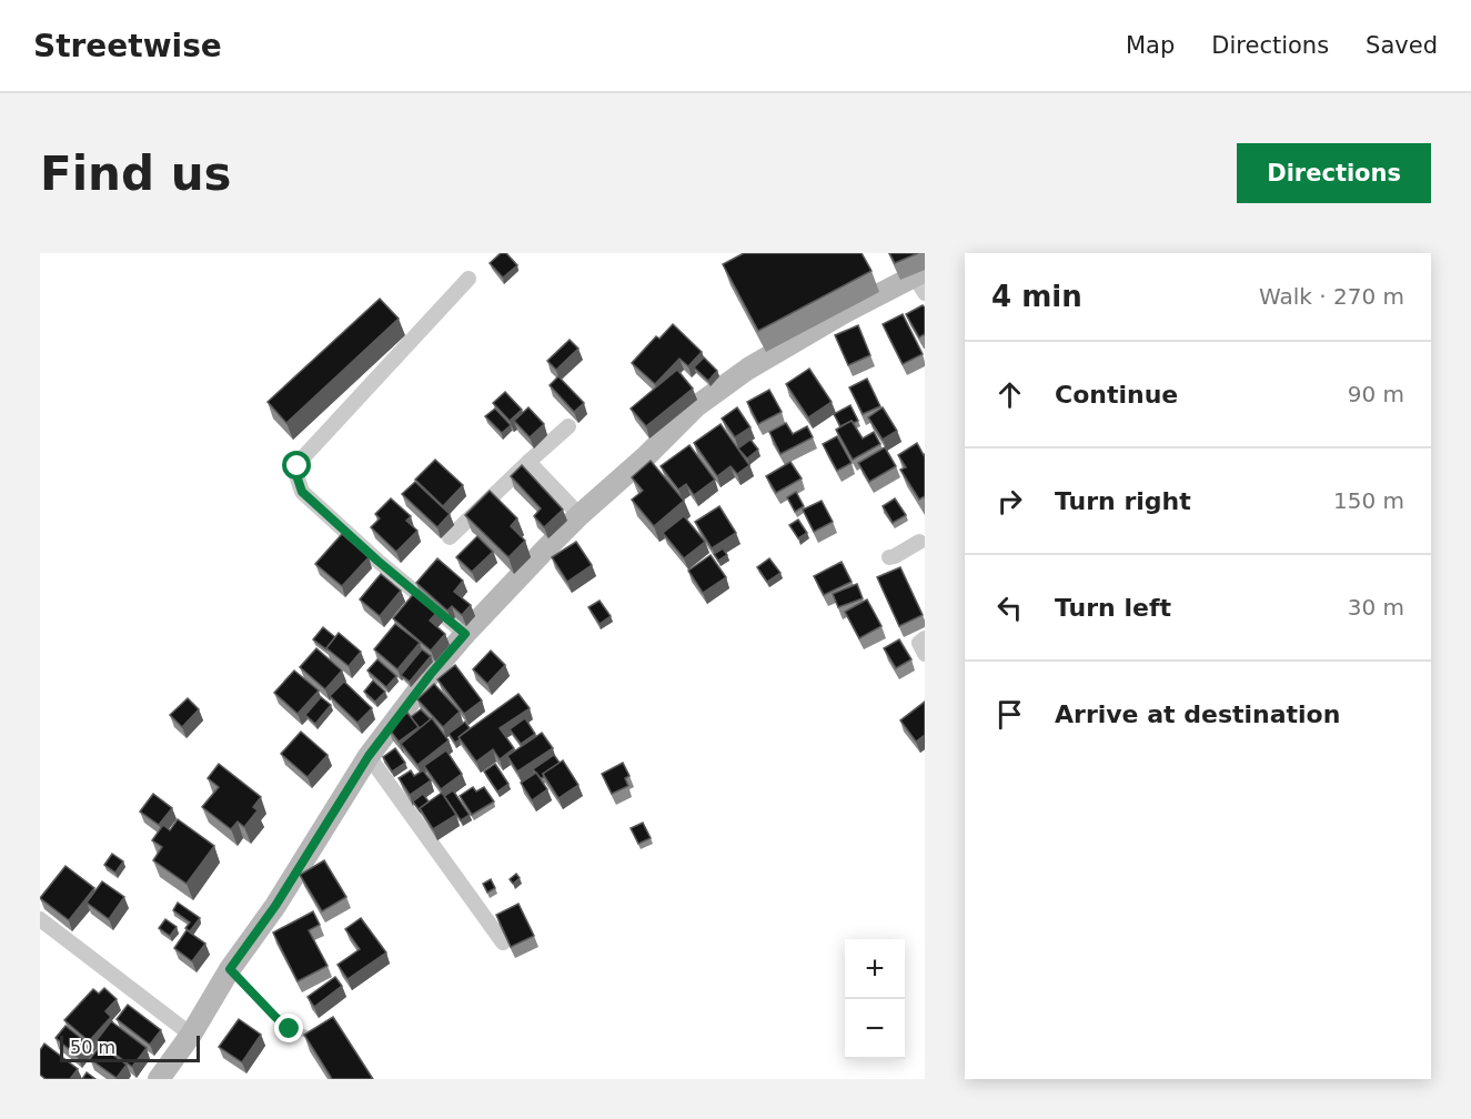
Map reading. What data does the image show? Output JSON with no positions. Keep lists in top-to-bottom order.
{
  "scale_bar": "50 m",
  "page": {
    "header": "Streetwise",
    "nav": ["Map", "Directions", "Saved"],
    "buttons": "Directions",
    "title": "Find us",
    "heading": ["4 min", "Walk · 270 m"],
    "list": [
      ["Continue", "90 m"],
      ["Turn right", "150 m"],
      ["Turn left", "30 m"],
      "Arrive at destination"
    ],
    "map_buttons": ["+", "−"],
    "scale": "50 m"
  }
}
